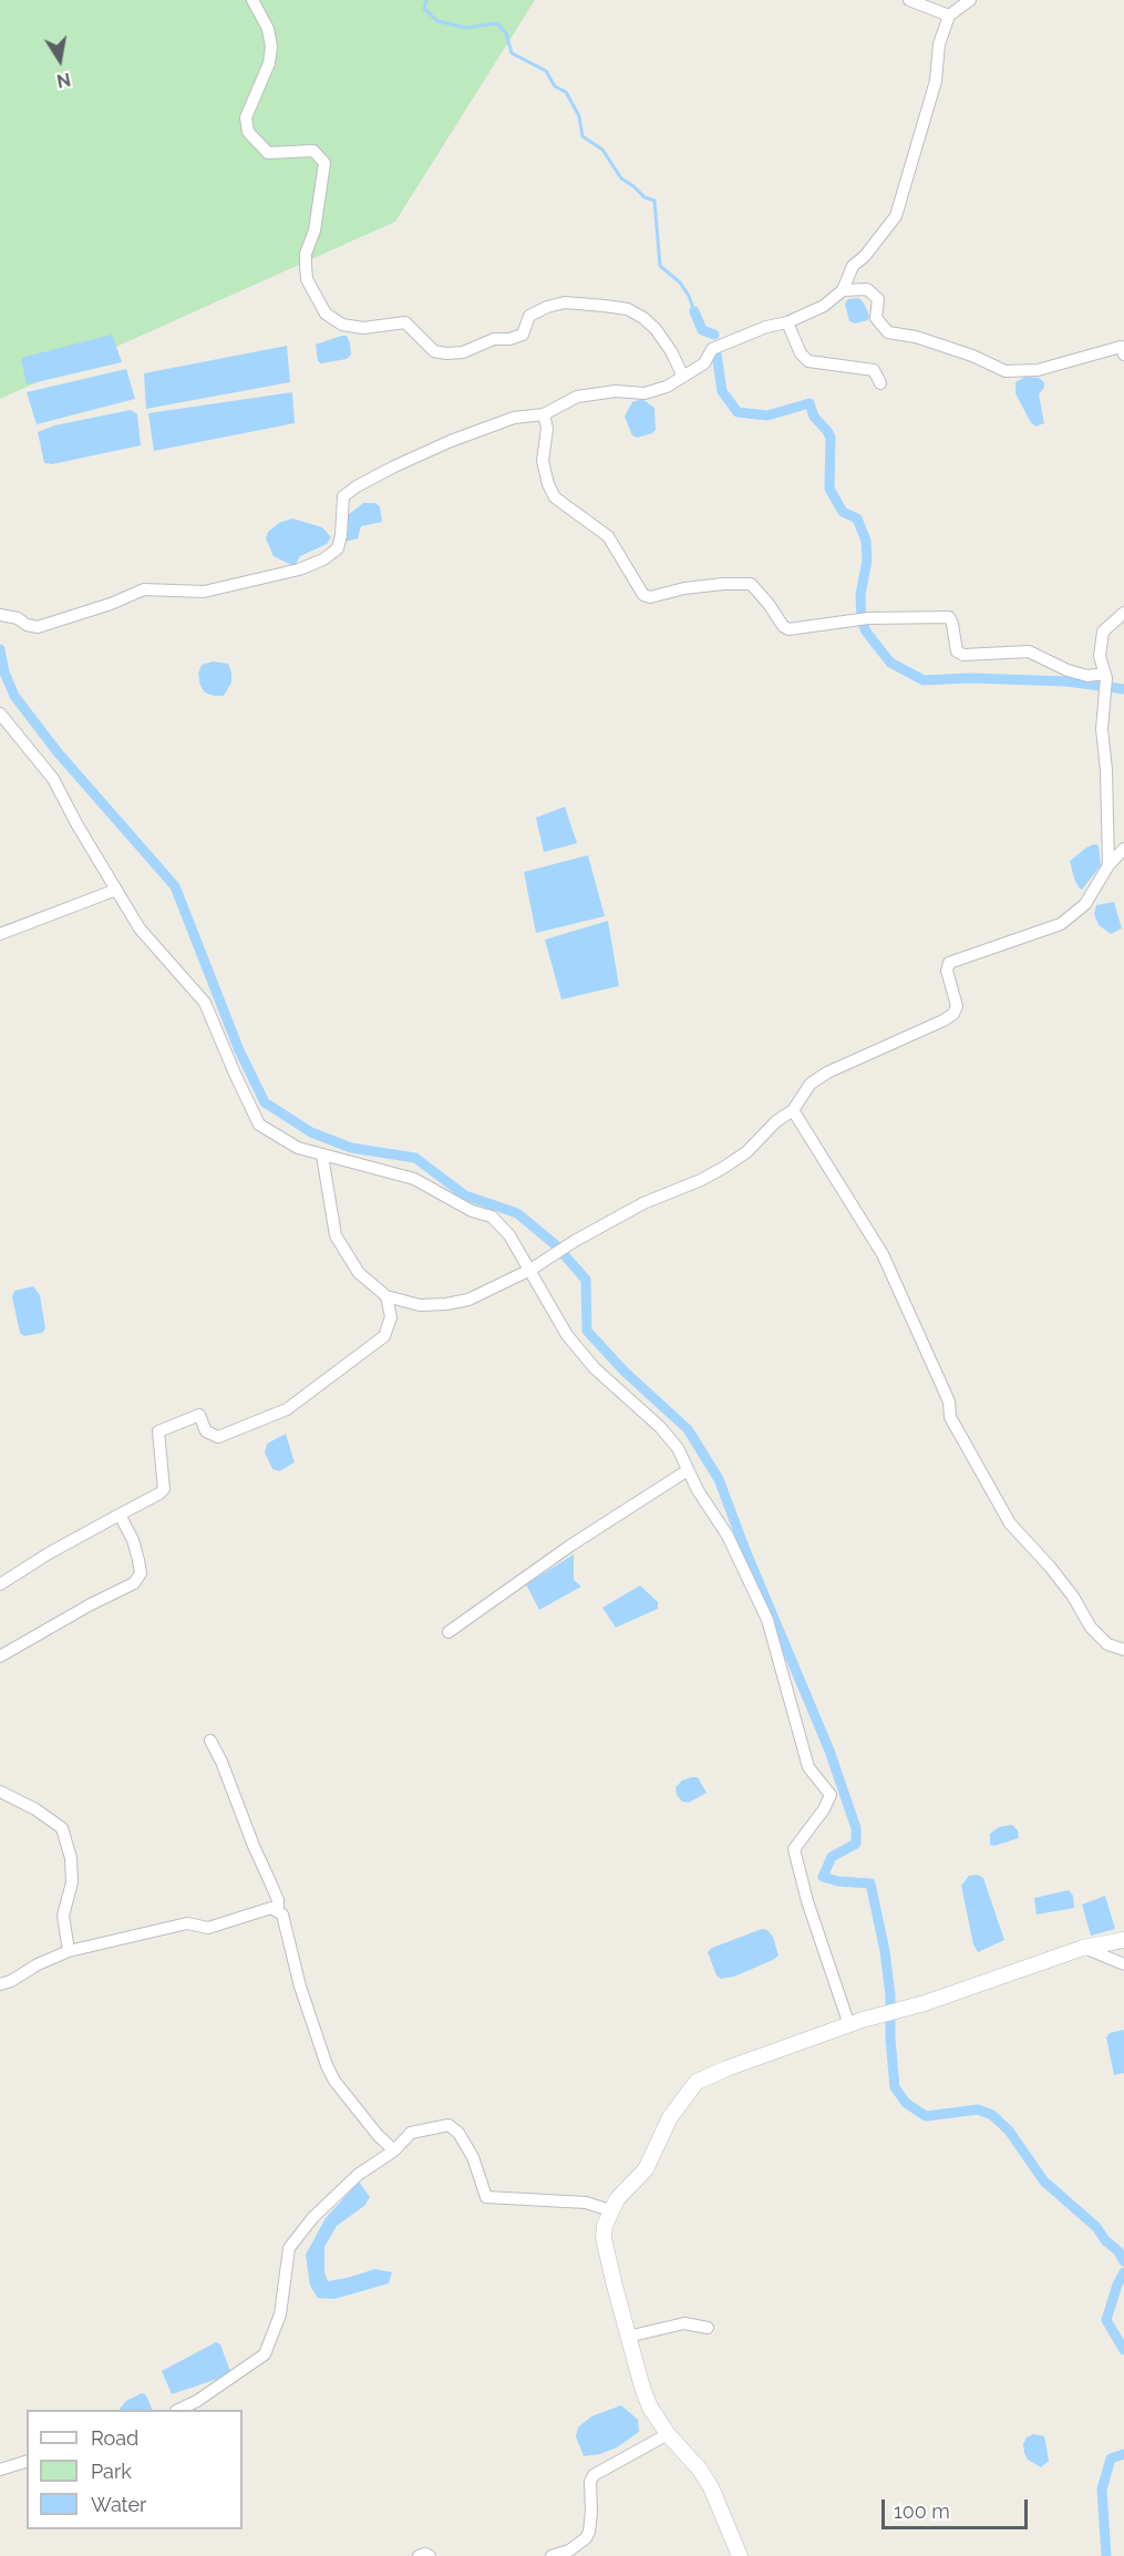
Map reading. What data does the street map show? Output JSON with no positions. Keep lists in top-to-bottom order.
{
  "legend": ["Road", "Park", "Water"],
  "scale_bar": "100 m",
  "north": "bottom"
}
